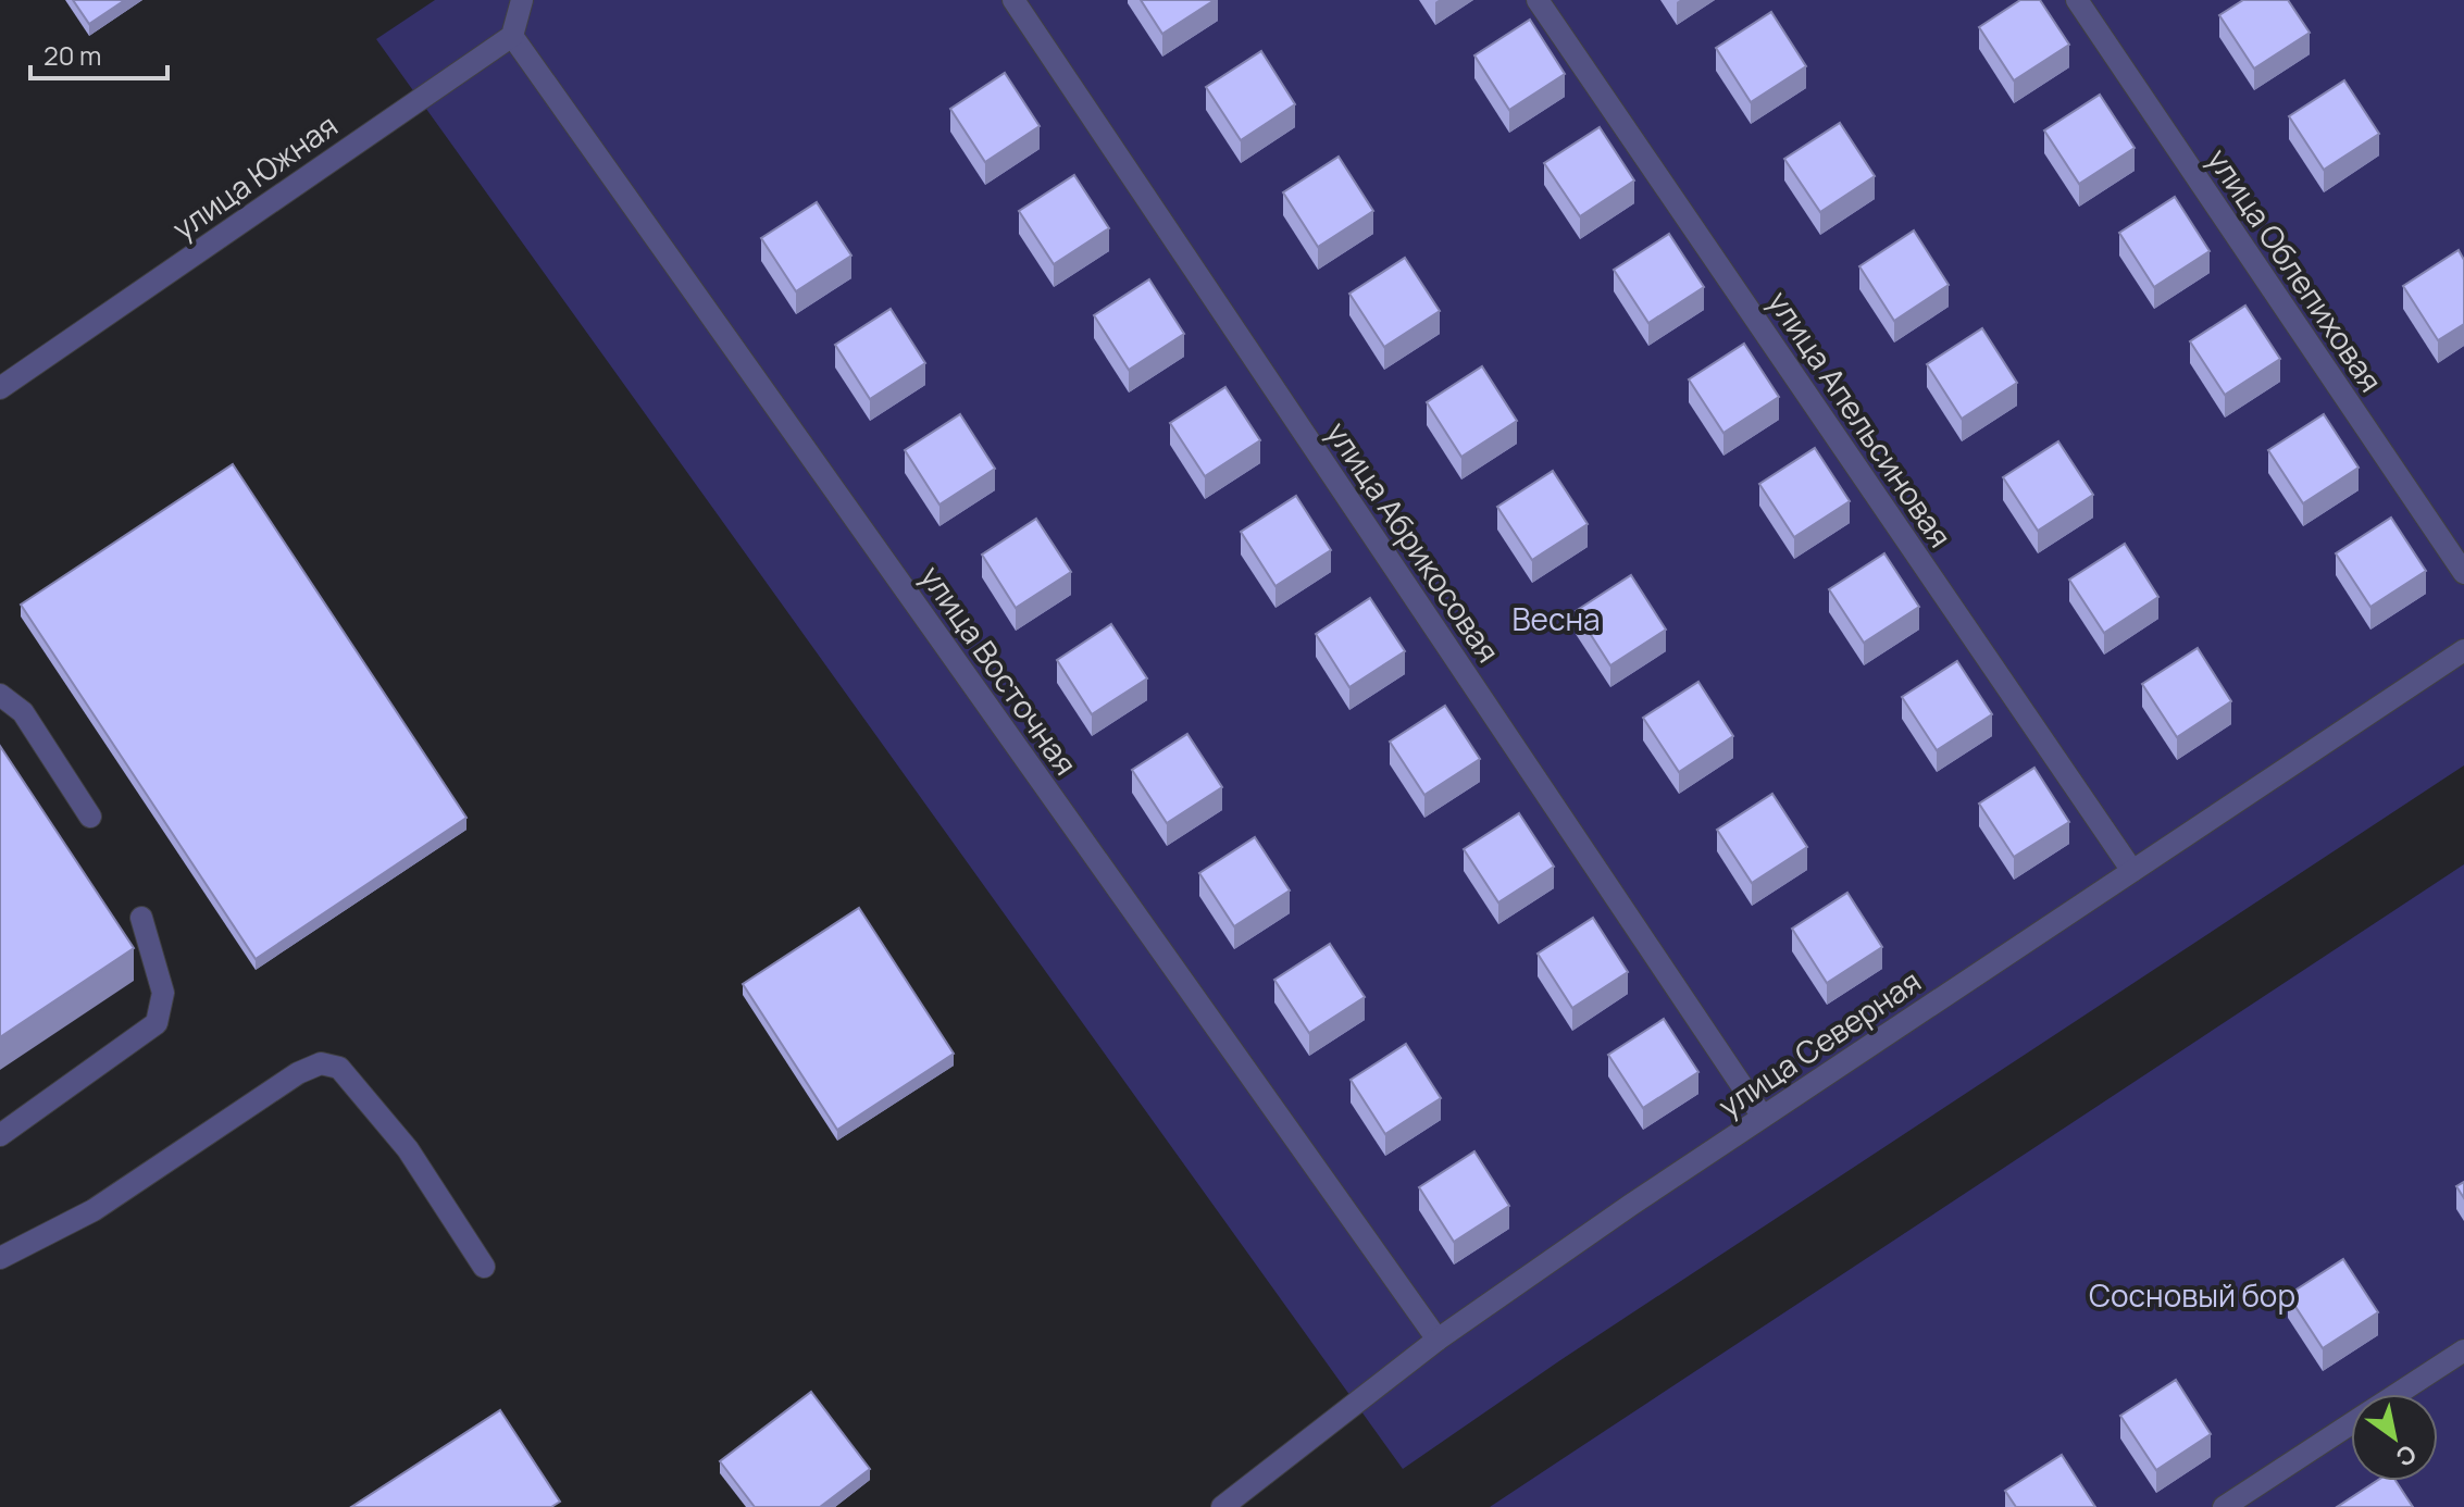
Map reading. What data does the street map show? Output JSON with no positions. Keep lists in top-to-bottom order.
{
  "streets": {
    "street": [
      "улица Южная",
      "улица Облепиховая",
      "улица Апельсиновая",
      "улица Абрикосовая",
      "улица Восточная",
      "улица Северная"
    ]
  },
  "crossings": [
    ["улица Южная", "улица Восточная"],
    ["улица Апельсиновая", "улица Северная"],
    ["улица Абрикосовая", "улица Северная"],
    ["улица Восточная", "улица Северная"]
  ],
  "parks": ["Весна", "Сосновый бор"],
  "scale_bar": "20 m",
  "north": "bottom right"
}
